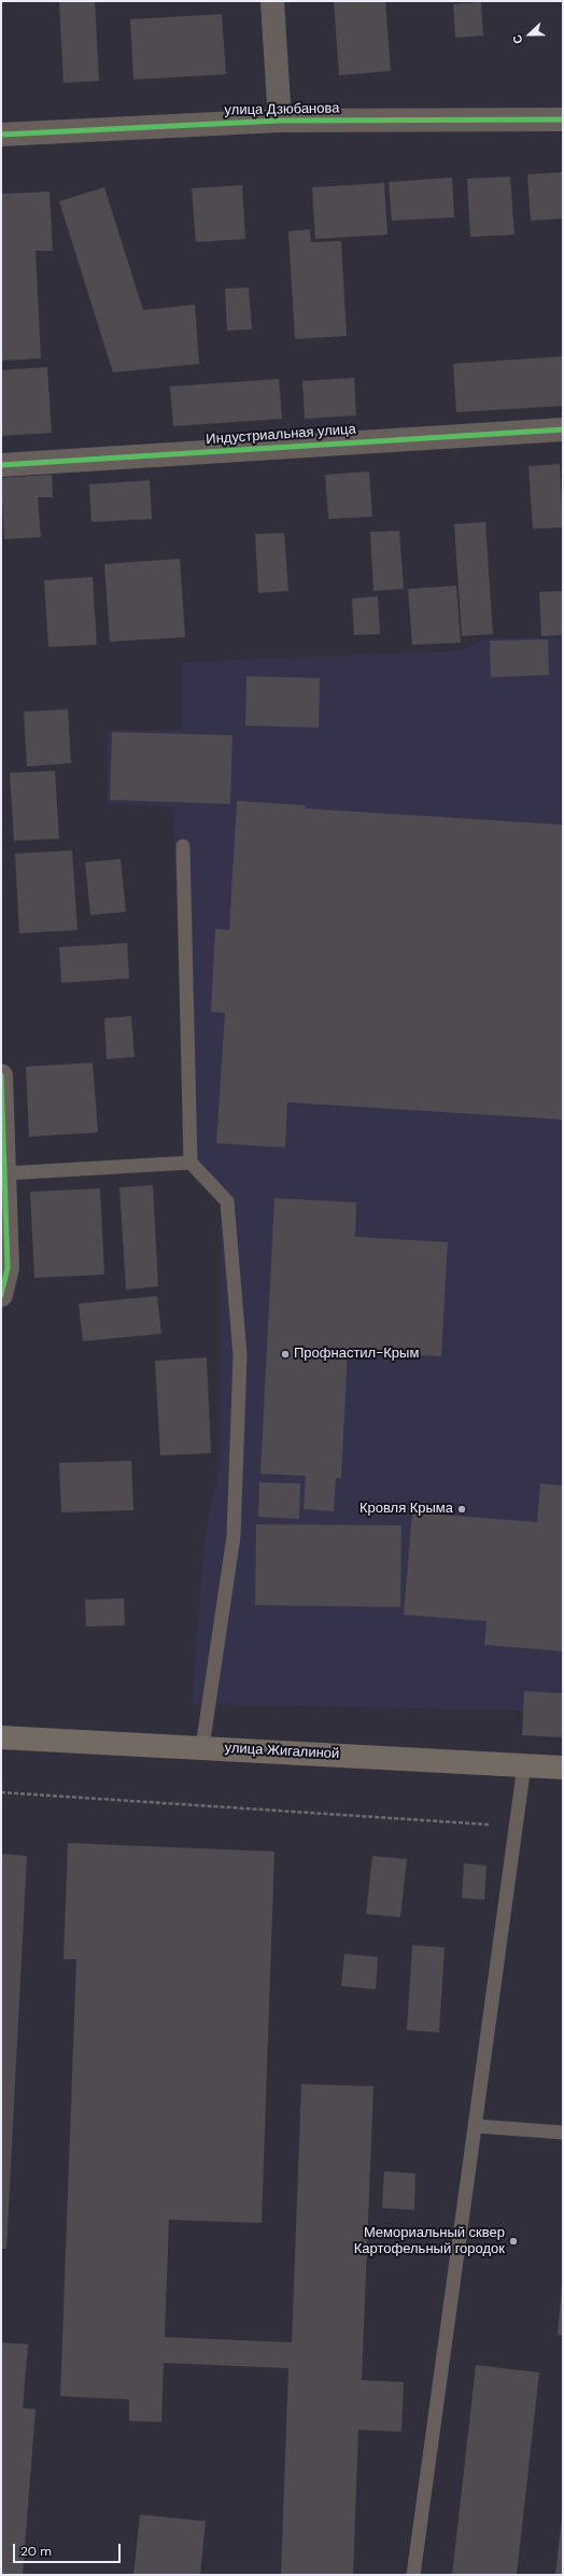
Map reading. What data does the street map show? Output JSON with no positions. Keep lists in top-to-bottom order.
{
  "streets": {
    "main road": ["улица Жигалиной"],
    "street": ["улица Дзюбанова", "Индустриальная улица"]
  },
  "places": ["Профнастил-Крым", "Кровля Крыма", "Мемориальный сквер Картофельный городок"],
  "scale_bar": "20 m",
  "north": "left"
}
